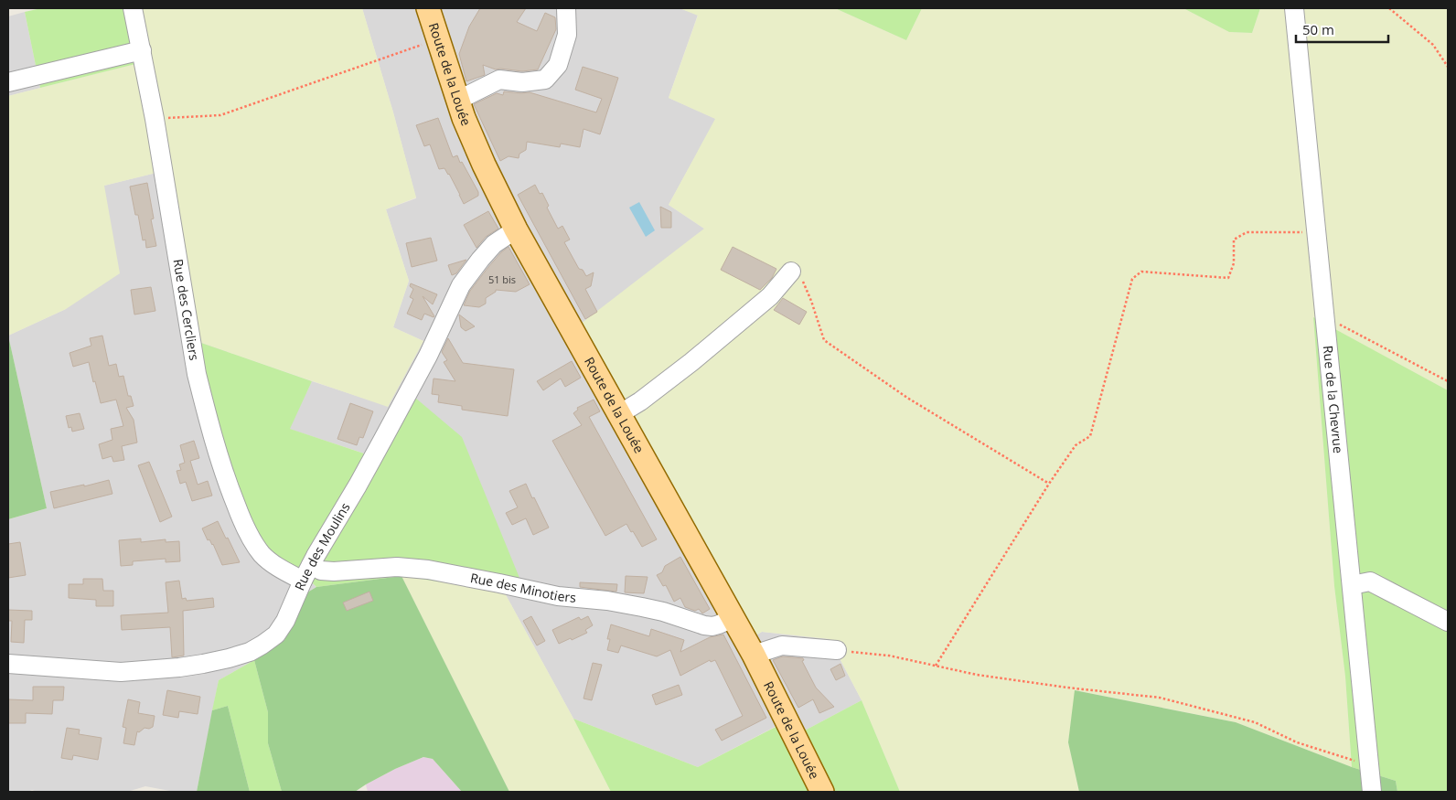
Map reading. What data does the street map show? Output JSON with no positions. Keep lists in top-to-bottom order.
{
  "streets": {
    "main road": ["Route de la Louée"],
    "street": [
      "Rue des Cercliers",
      "Rue de la Chevrue",
      "Rue des Moulins",
      "Rue des Minotiers"
    ]
  },
  "crossings": [
    ["Route de la Louée", "Rue des Moulins"],
    ["Route de la Louée", "Rue des Minotiers"],
    ["Rue des Cercliers", "Rue des Moulins"],
    ["Rue des Cercliers", "Rue des Minotiers"],
    ["Rue des Moulins", "Rue des Minotiers"]
  ],
  "house_numbers": ["51 bis"],
  "scale_bar": "50 m"
}
